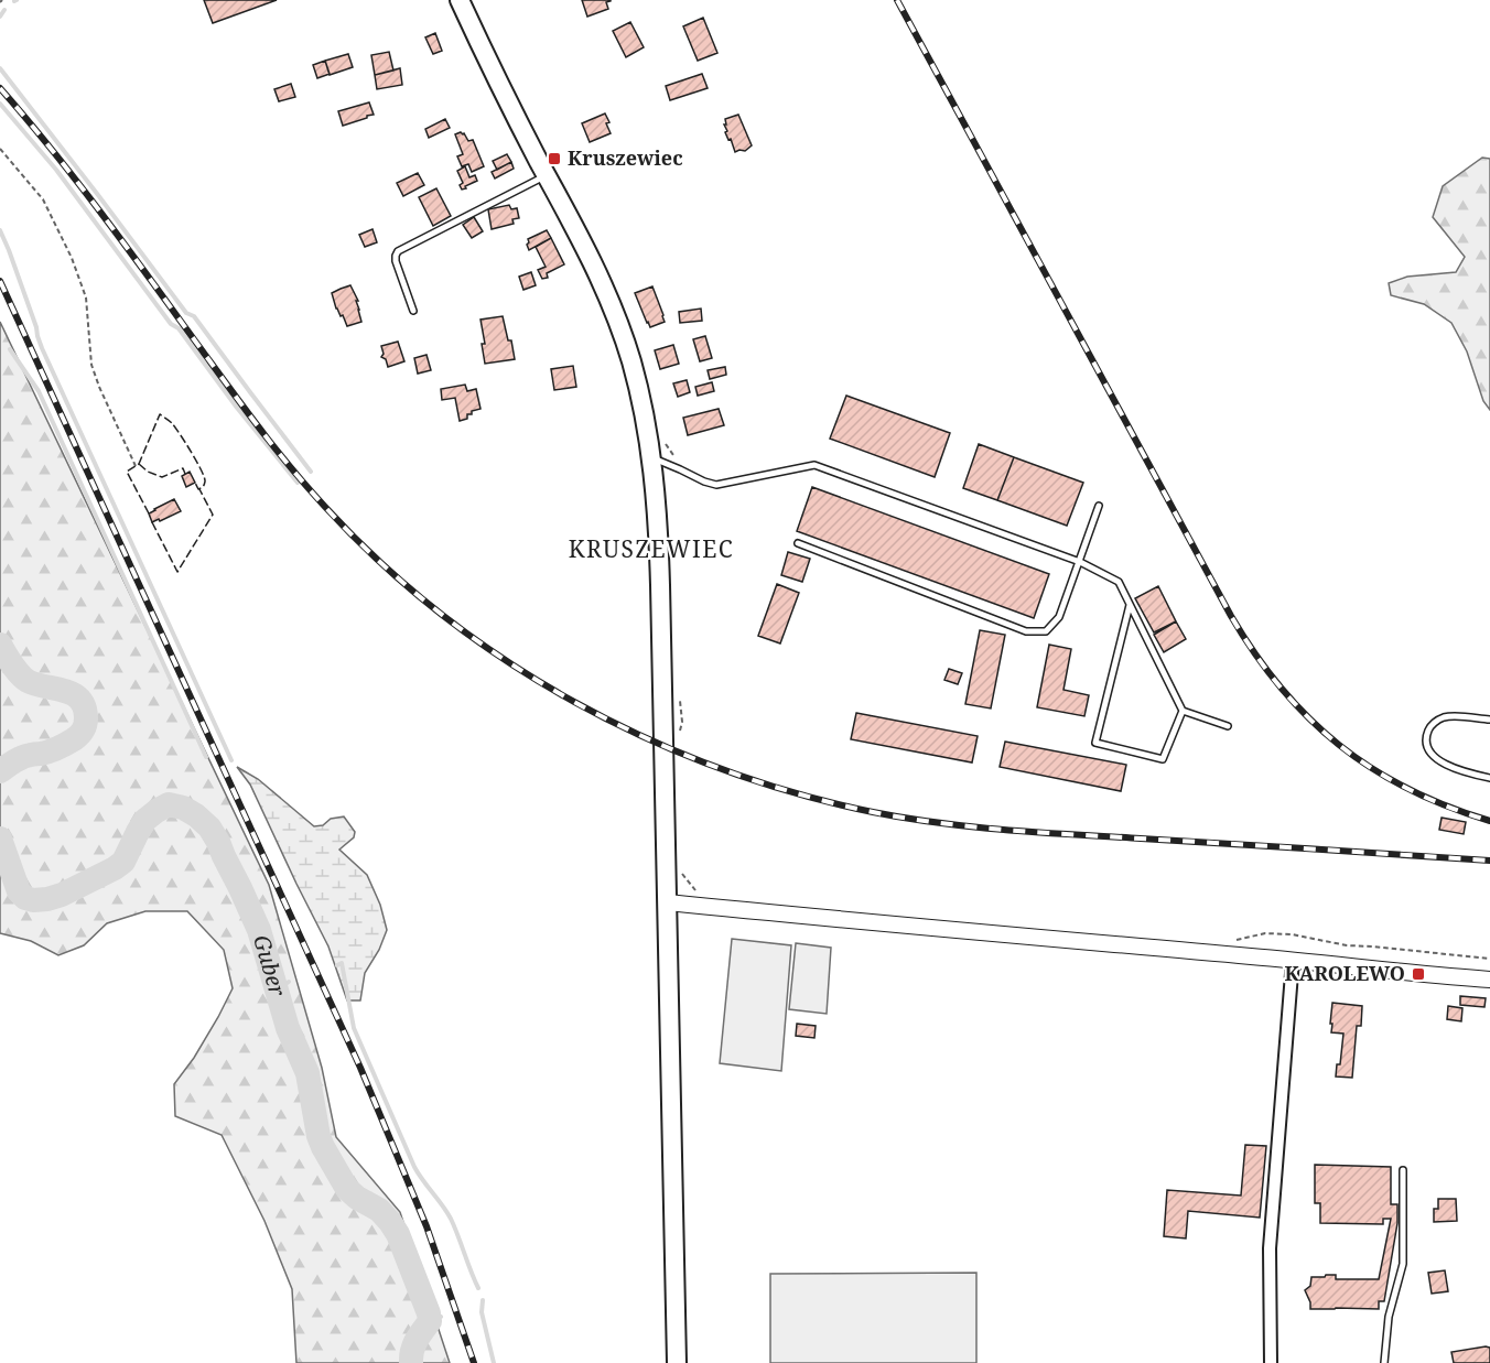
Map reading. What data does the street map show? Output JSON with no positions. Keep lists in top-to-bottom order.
{
  "districts": ["KRUSZEWIEC"],
  "water": ["Guber"],
  "places": {
    "transit": ["Kruszewiec", "KAROLEWO"]
  }
}
